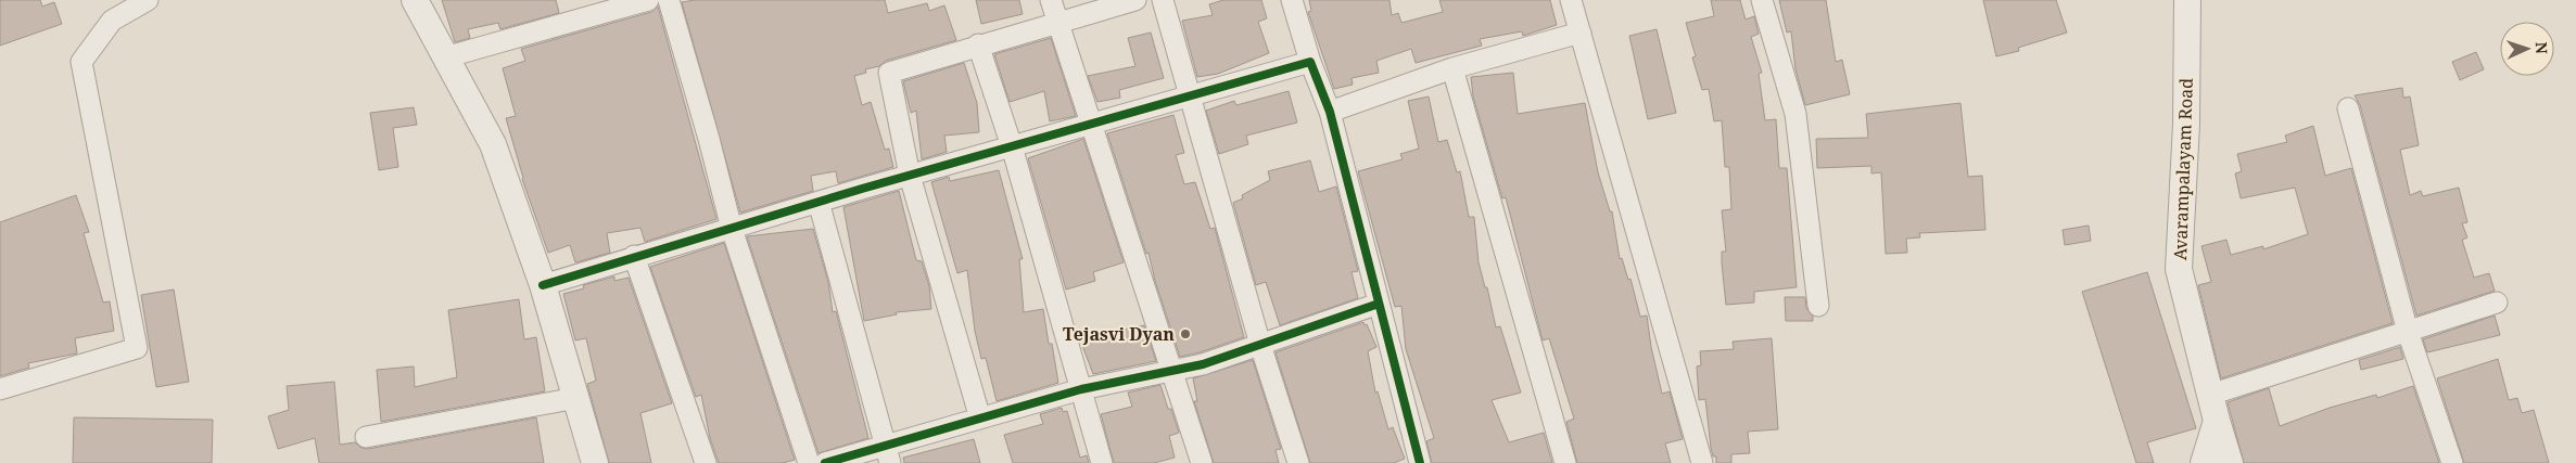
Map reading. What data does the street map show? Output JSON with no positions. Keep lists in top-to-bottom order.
{
  "streets": {
    "street": ["Avarampalayam Road"]
  },
  "places": ["Tejasvi Dyan"],
  "north": "right"
}
